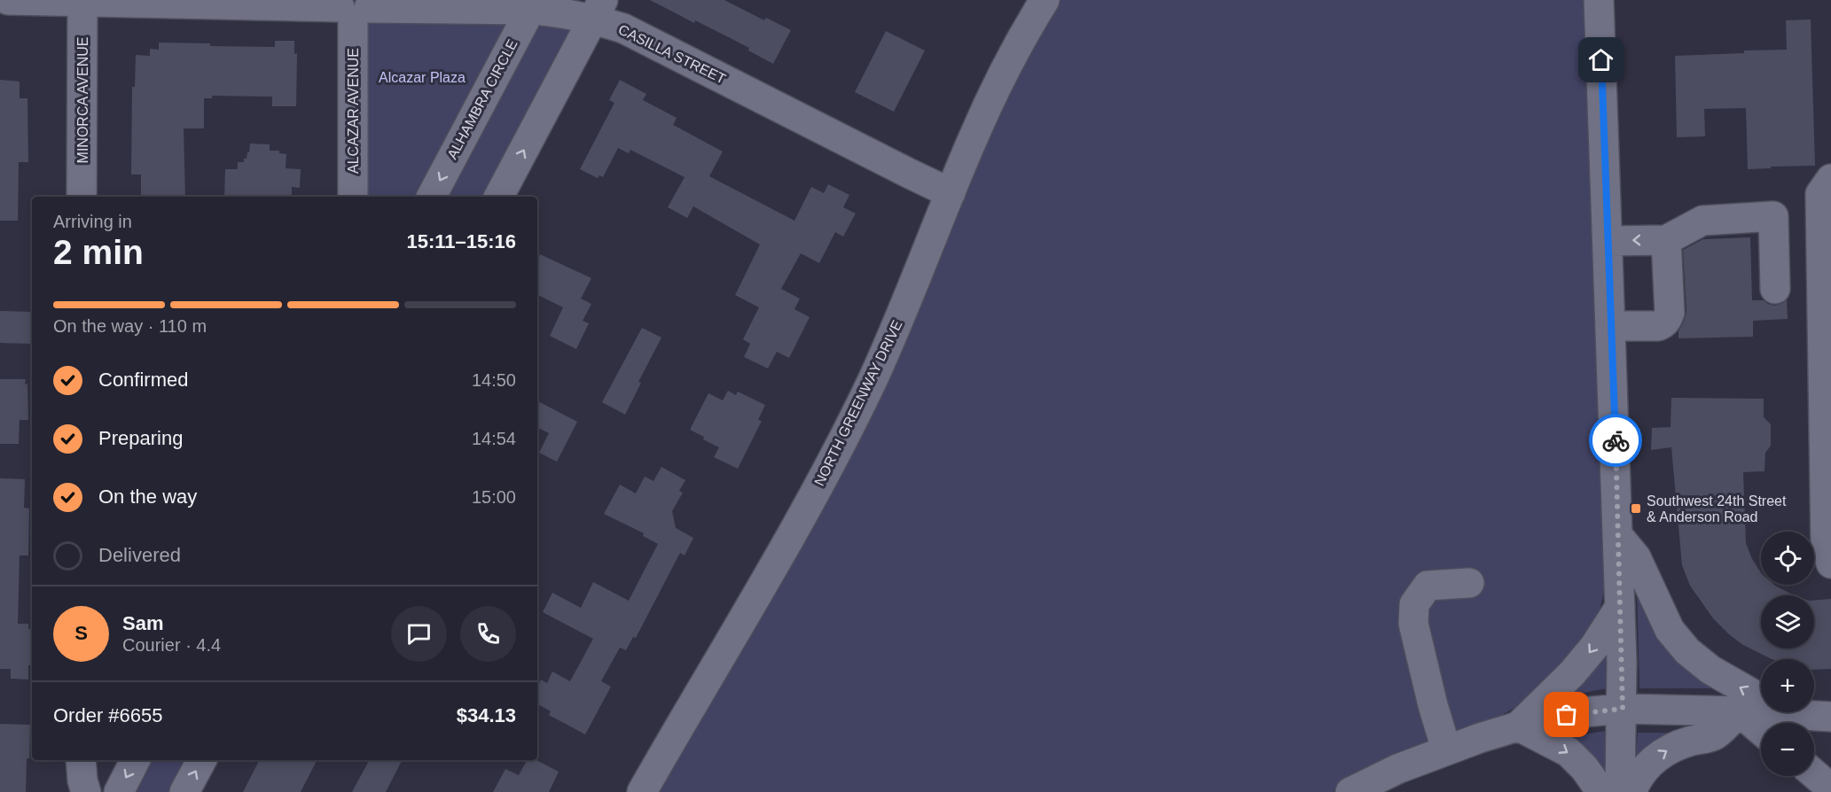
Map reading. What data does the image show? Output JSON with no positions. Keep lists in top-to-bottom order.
{
  "streets": {
    "street": [
      "CASILLA STREET",
      "ALHAMBRA CIRCLE",
      "MINORCA AVENUE",
      "ALCAZAR AVENUE",
      "NORTH GREENWAY DRIVE"
    ]
  },
  "crossings": [
    ["CASILLA STREET", "ALHAMBRA CIRCLE"],
    ["CASILLA STREET", "MINORCA AVENUE"],
    ["CASILLA STREET", "ALCAZAR AVENUE"],
    ["CASILLA STREET", "NORTH GREENWAY DRIVE"]
  ],
  "parks": ["Alcazar Plaza"],
  "places": {
    "transit": ["Southwest 24th Street & Anderson Road"]
  },
  "page": {
    "heading": ["2 min", "Arriving in", "15:11–15:16"],
    "panel": [
      "Sam",
      "Courier · 4.4",
      "Order #6655",
      "$34.13"
    ],
    "bar": "On the way · 110 m",
    "list": [
      ["Confirmed", "14:50"],
      ["Preparing", "14:54"],
      ["On the way", "15:00"],
      "Delivered"
    ],
    "map_buttons": ["+", "−"],
    "round": "S"
  }
}
